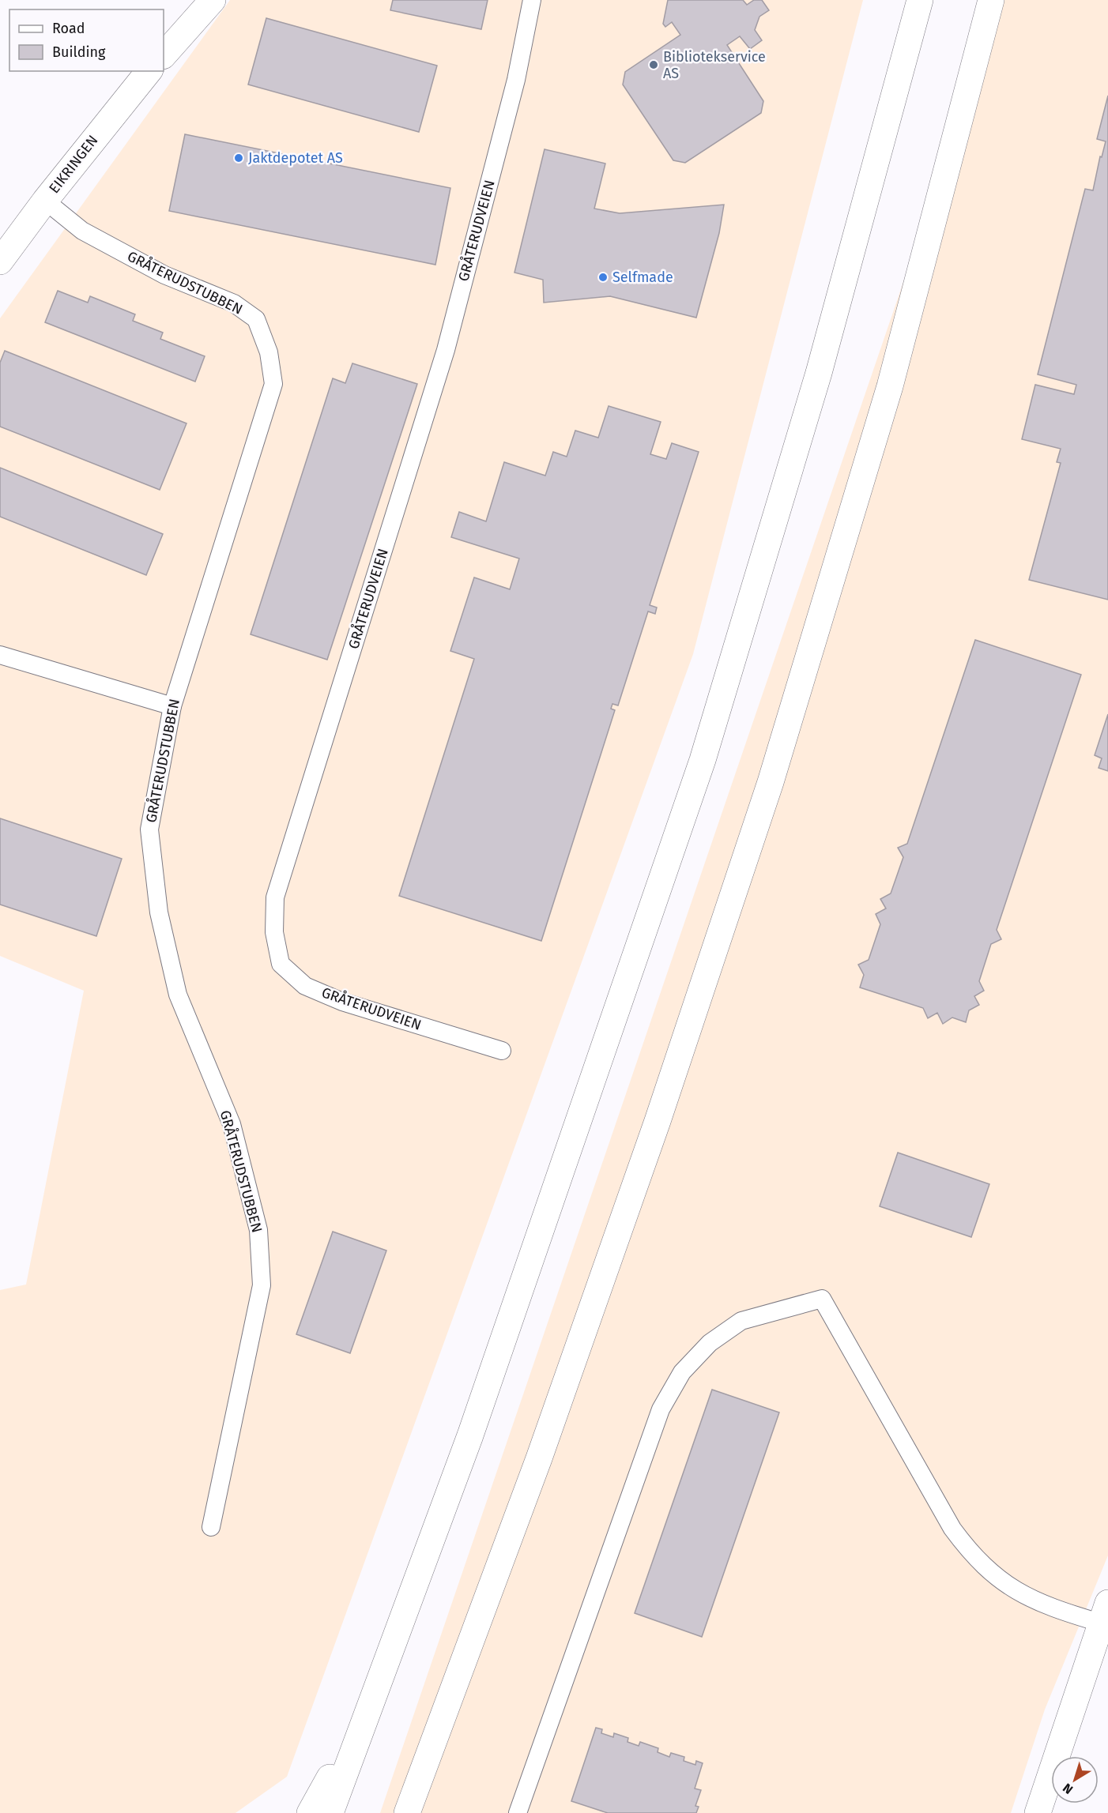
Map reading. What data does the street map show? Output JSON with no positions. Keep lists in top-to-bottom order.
{
  "streets": {
    "main road": ["EIKRINGEN"],
    "lane": ["GRÅTERUDVEIEN", "GRÅTERUDSTUBBEN"]
  },
  "crossings": [
    ["EIKRINGEN", "GRÅTERUDSTUBBEN"]
  ],
  "places": ["Bibliotekservice AS", "Jaktdepotet AS", "Selfmade"],
  "legend": ["Road", "Building"],
  "north": "bottom left"
}
